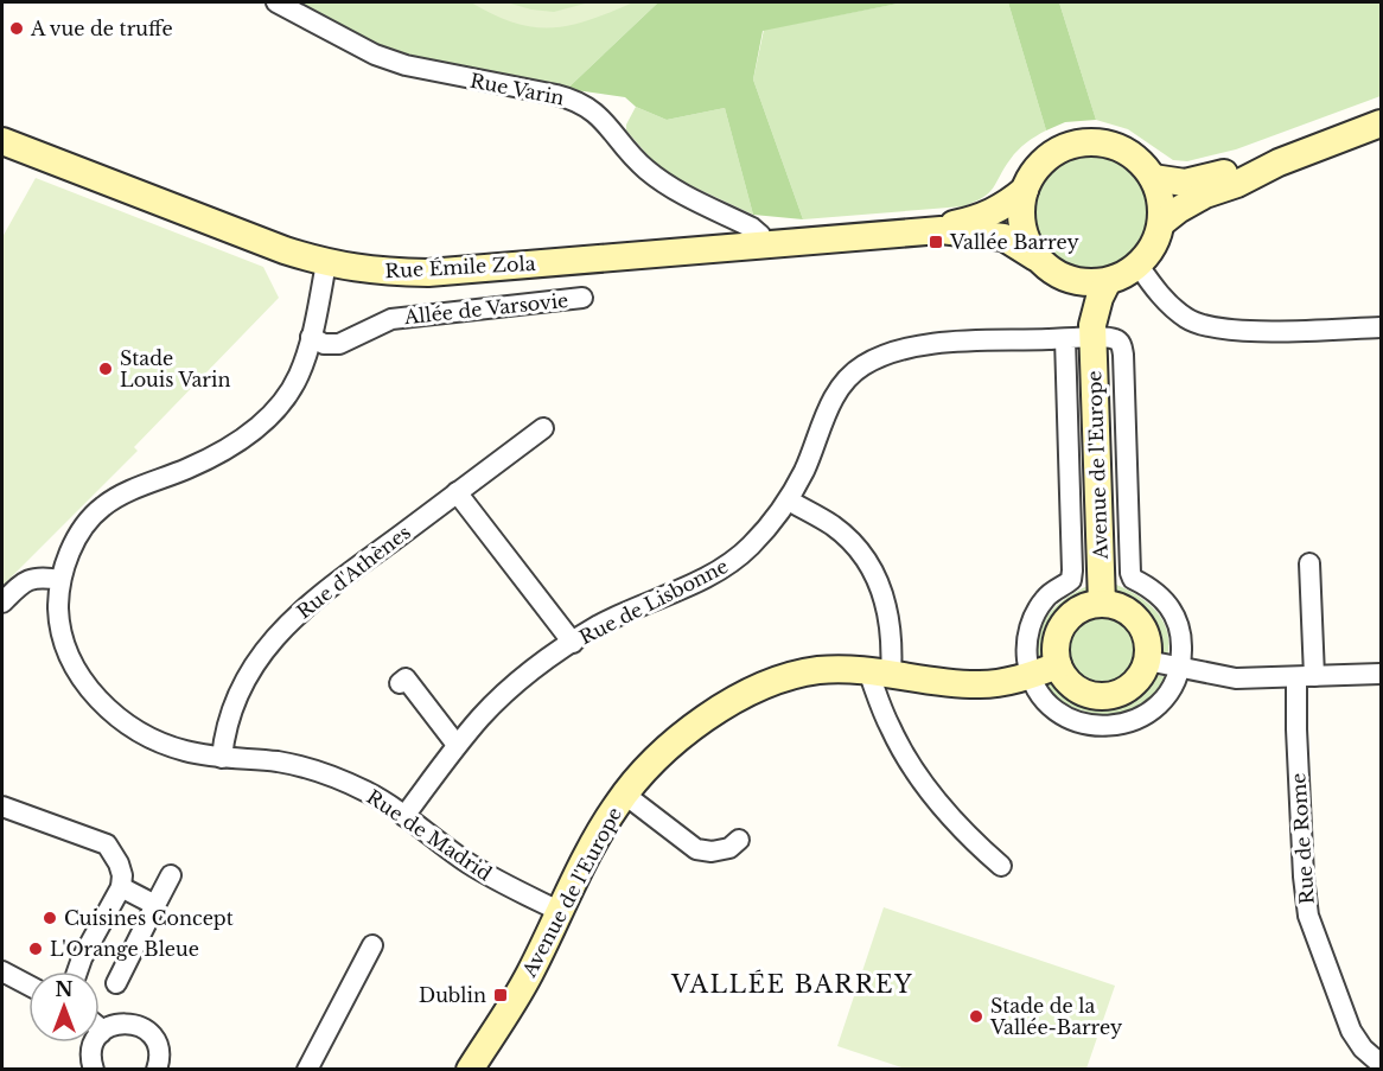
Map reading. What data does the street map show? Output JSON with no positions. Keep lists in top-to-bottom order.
{
  "streets": {
    "main road": ["Rue Émile Zola", "Avenue de l'Europe"],
    "street": [
      "Rue Varin",
      "Allée de Varsovie",
      "Rue d'Athènes",
      "Rue de Lisbonne",
      "Rue de Madrid",
      "Rue de Rome"
    ]
  },
  "crossings": [
    ["Rue Varin", "Rue Émile Zola"],
    ["Rue Émile Zola", "Avenue de l'Europe"],
    ["Avenue de l'Europe", "Rue de Lisbonne"],
    ["Avenue de l'Europe", "Rue de Madrid"],
    ["Rue d'Athènes", "Rue de Lisbonne"],
    ["Rue d'Athènes", "Rue de Madrid"],
    ["Rue de Lisbonne", "Rue de Madrid"]
  ],
  "districts": ["VALLÉE BARREY"],
  "places": {
    "other": [
      "A vue de truffe",
      "Stade Louis Varin",
      "Cuisines Concept",
      "L'Orange Bleue",
      "Stade de la Vallée-Barrey"
    ],
    "transit": ["Vallée Barrey", "Dublin"]
  },
  "north": "top"
}
